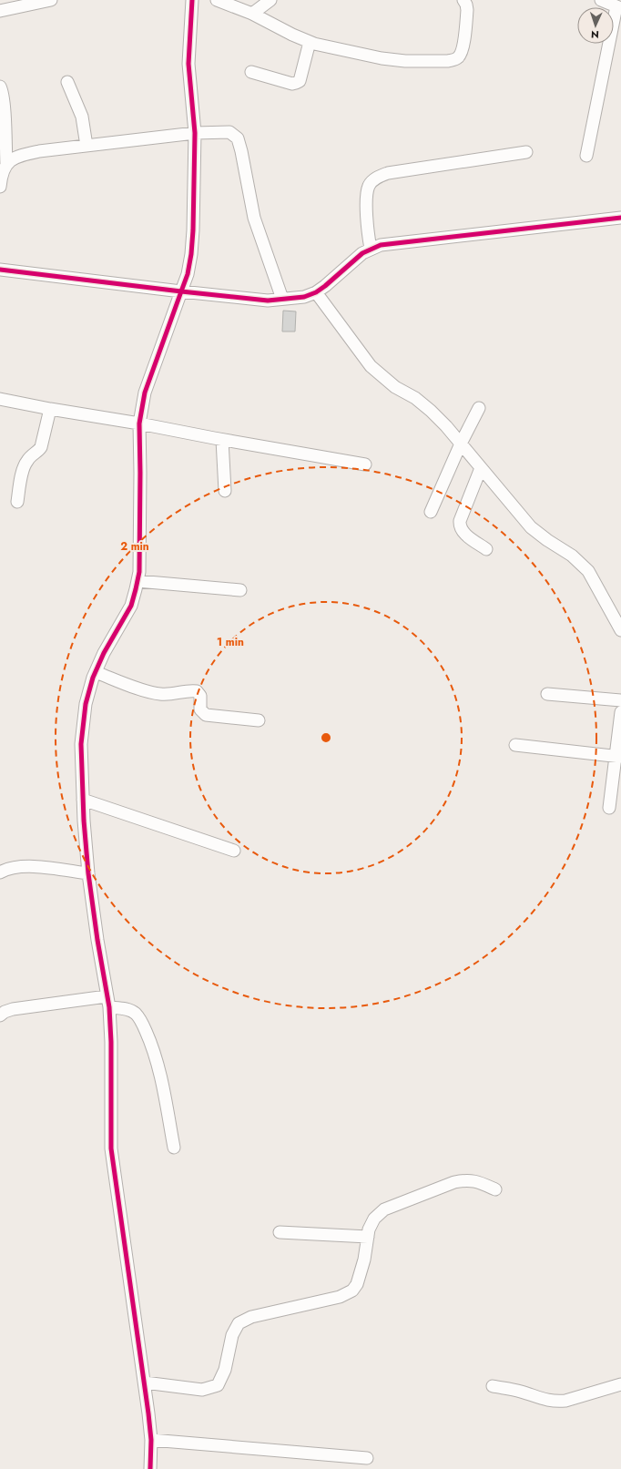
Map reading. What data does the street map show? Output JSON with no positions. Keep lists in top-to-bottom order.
{
  "north": "bottom",
  "rings": ["2 min", "1 min"]
}
